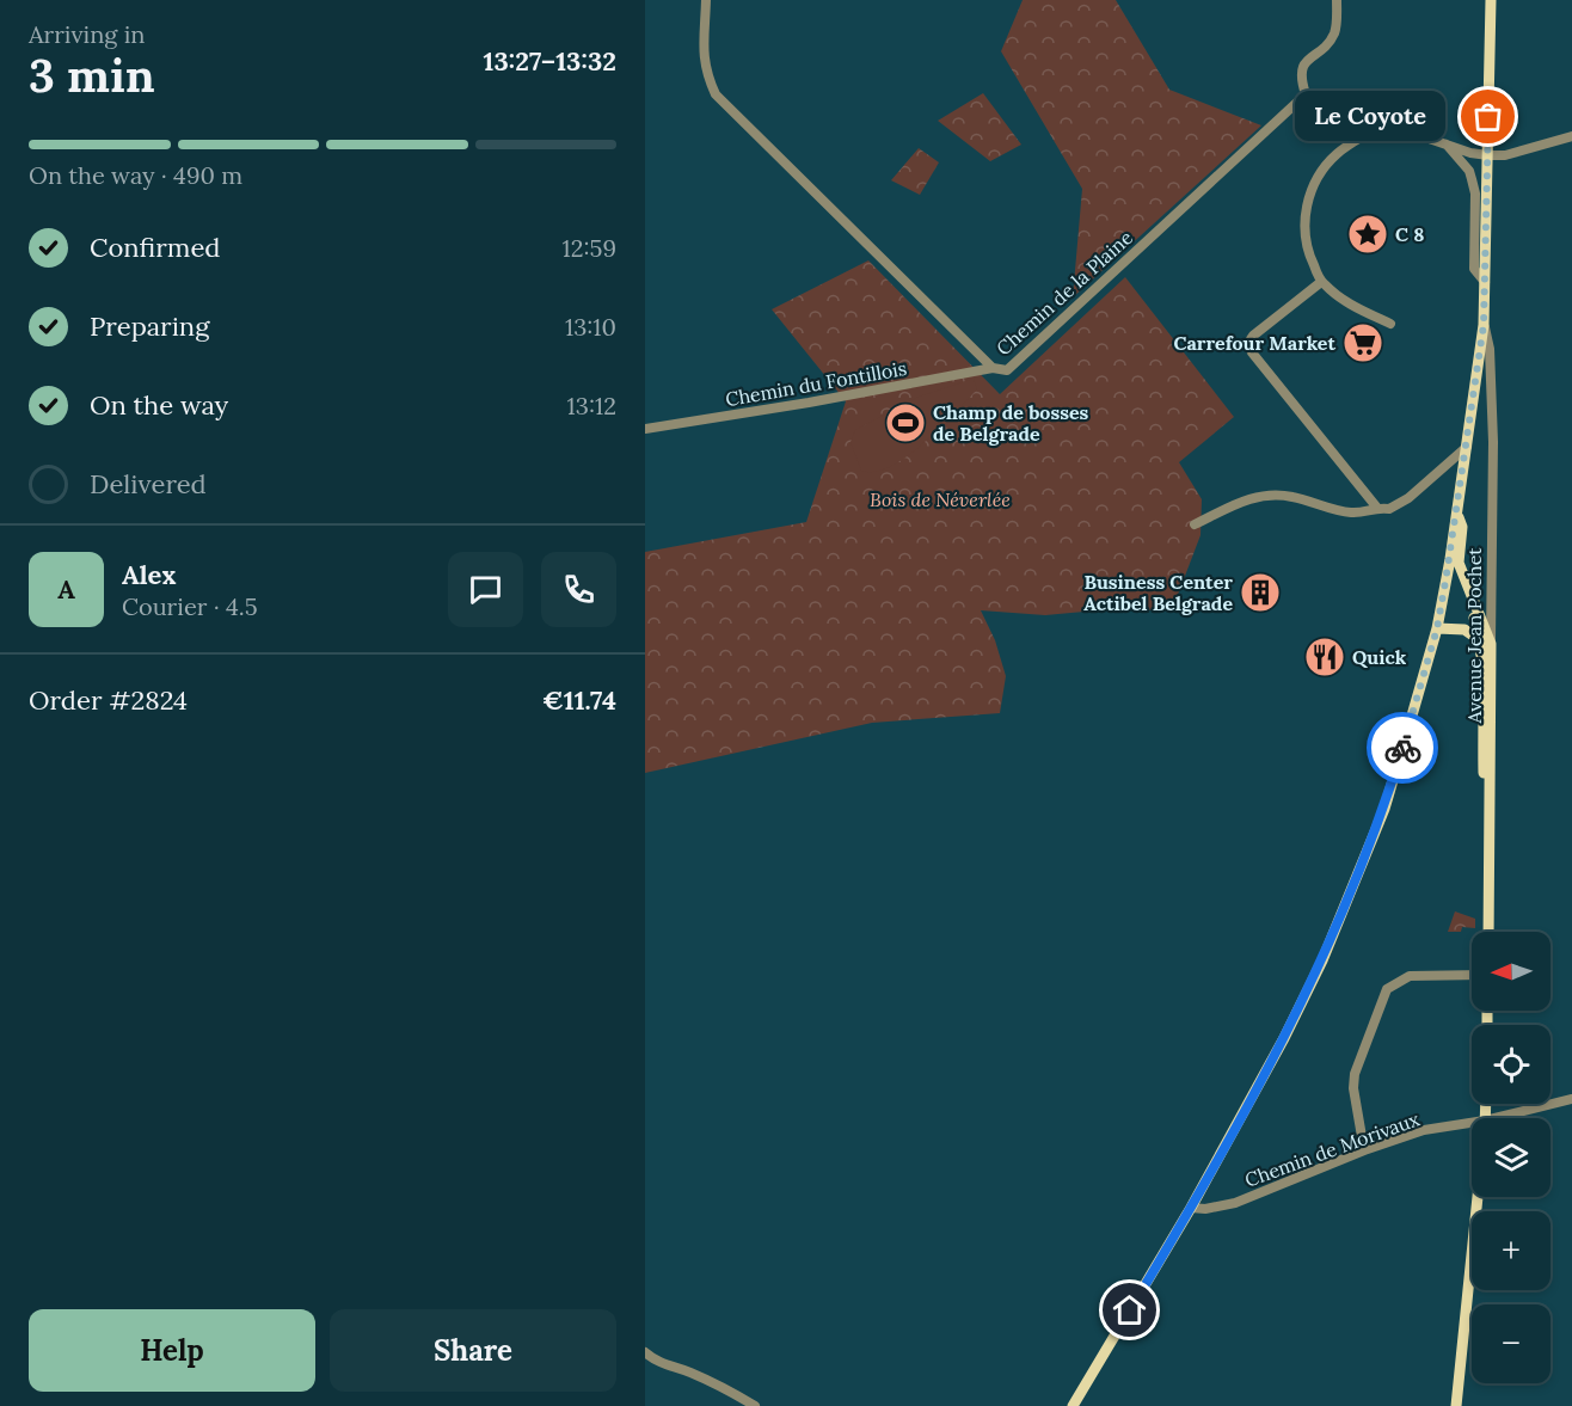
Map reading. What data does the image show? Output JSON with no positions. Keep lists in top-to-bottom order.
{
  "streets": {
    "main road": ["Avenue Jean Pochet"],
    "street": ["Chemin de la Plaine", "Chemin du Fontillois", "Chemin de Morivaux"]
  },
  "crossings": [
    ["Chemin de la Plaine", "Chemin du Fontillois"]
  ],
  "parks": ["Bois de Néverlée"],
  "places": {
    "other": ["Le Coyote"],
    "place": ["C 8"],
    "supermarket": ["Carrefour Market"],
    "sports": ["Champ de bosses de Belgrade"],
    "building": ["Business Center Actibel Belgrade"],
    "restaurant": ["Quick"]
  },
  "north": "left",
  "page": {
    "heading": ["3 min", "Arriving in", "13:27–13:32"],
    "panel": [
      "Alex",
      "Courier · 4.5",
      "Order #2824",
      "€11.74"
    ],
    "bubble": "Le Coyote",
    "bar": "On the way · 490 m",
    "list": [
      ["Confirmed", "12:59"],
      ["Preparing", "13:10"],
      ["On the way", "13:12"],
      "Delivered"
    ],
    "round": "A",
    "map_buttons": ["+", "−"],
    "buttons": ["Help", "Share"]
  }
}
